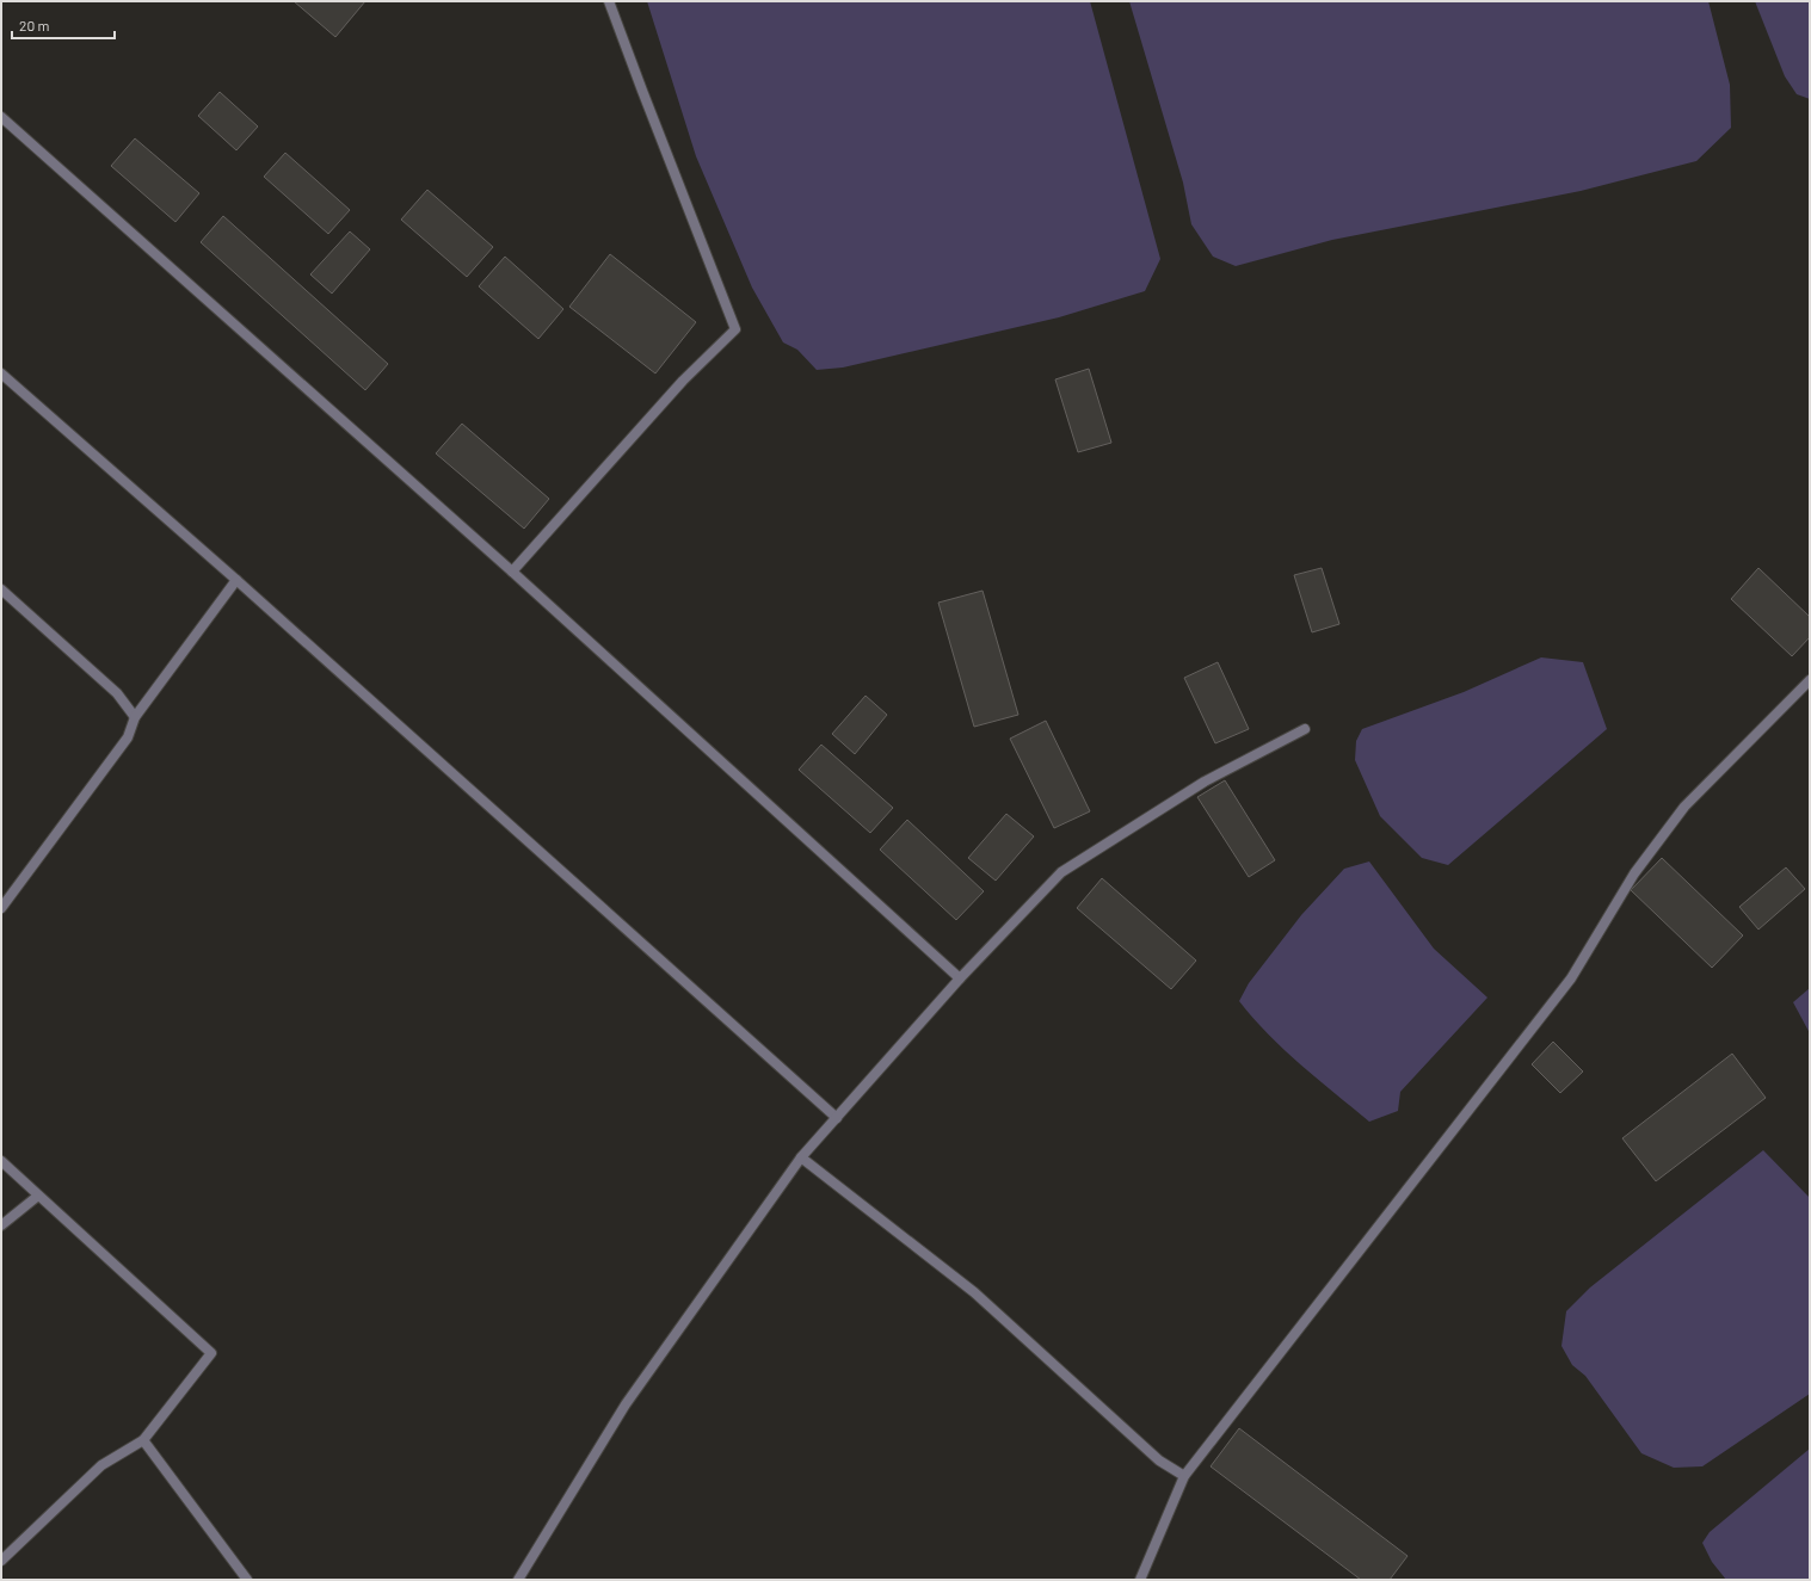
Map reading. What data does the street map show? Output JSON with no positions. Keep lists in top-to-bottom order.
{
  "scale_bar": "20 m"
}
